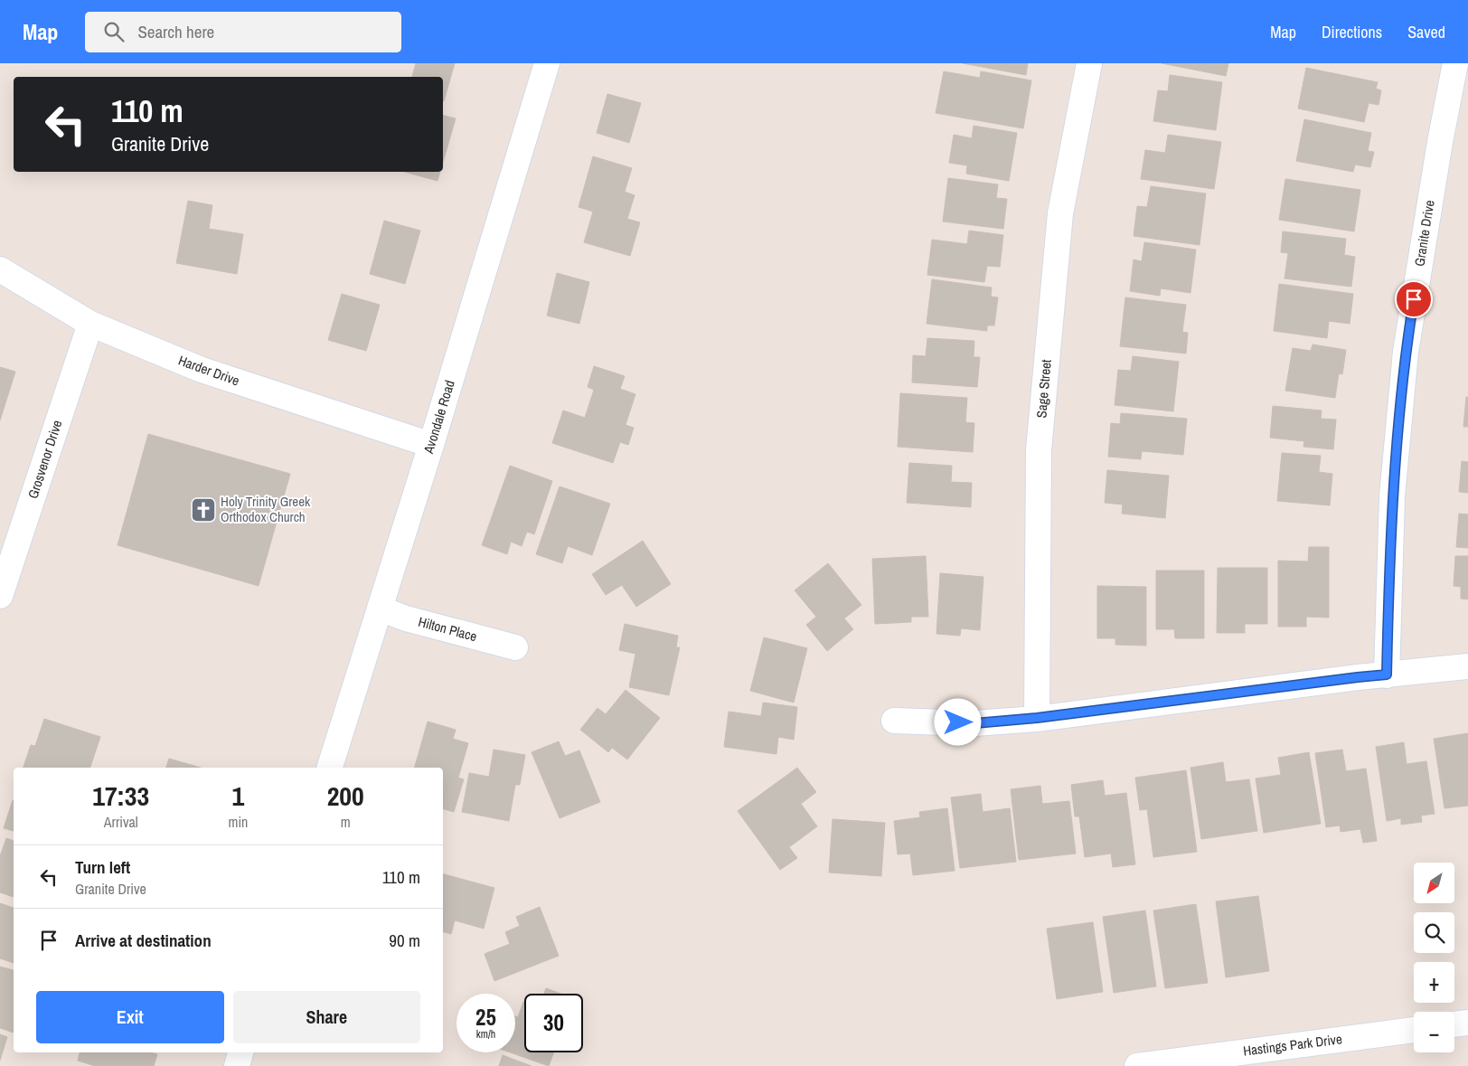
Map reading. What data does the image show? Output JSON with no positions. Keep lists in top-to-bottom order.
{
  "streets": {
    "street": [
      "Granite Drive",
      "Harder Drive",
      "Sage Street",
      "Avondale Road",
      "Grosvenor Drive",
      "Hilton Place",
      "Hastings Park Drive"
    ]
  },
  "crossings": [
    ["Harder Drive", "Avondale Road"],
    ["Harder Drive", "Grosvenor Drive"],
    ["Avondale Road", "Hilton Place"]
  ],
  "places": {
    "church": ["Holy Trinity Greek Orthodox Church"]
  },
  "north": "bottom left",
  "page": {
    "header": "Map",
    "search": "Search here",
    "nav": ["Map", "Directions", "Saved"],
    "turn": ["110 m", "Granite Drive"],
    "eta": [
      "17:33",
      "Arrival",
      "1",
      "min",
      "200",
      "m"
    ],
    "list": [
      {
        "name": "Turn left",
        "note": "Granite Drive",
        "value": "110 m"
      },
      {
        "name": "Arrive at destination",
        "value": "90 m"
      }
    ],
    "map_buttons": ["+", "−"],
    "buttons": ["Exit", "Share"],
    "speed": "25 km/h",
    "limit": "30"
  }
}
